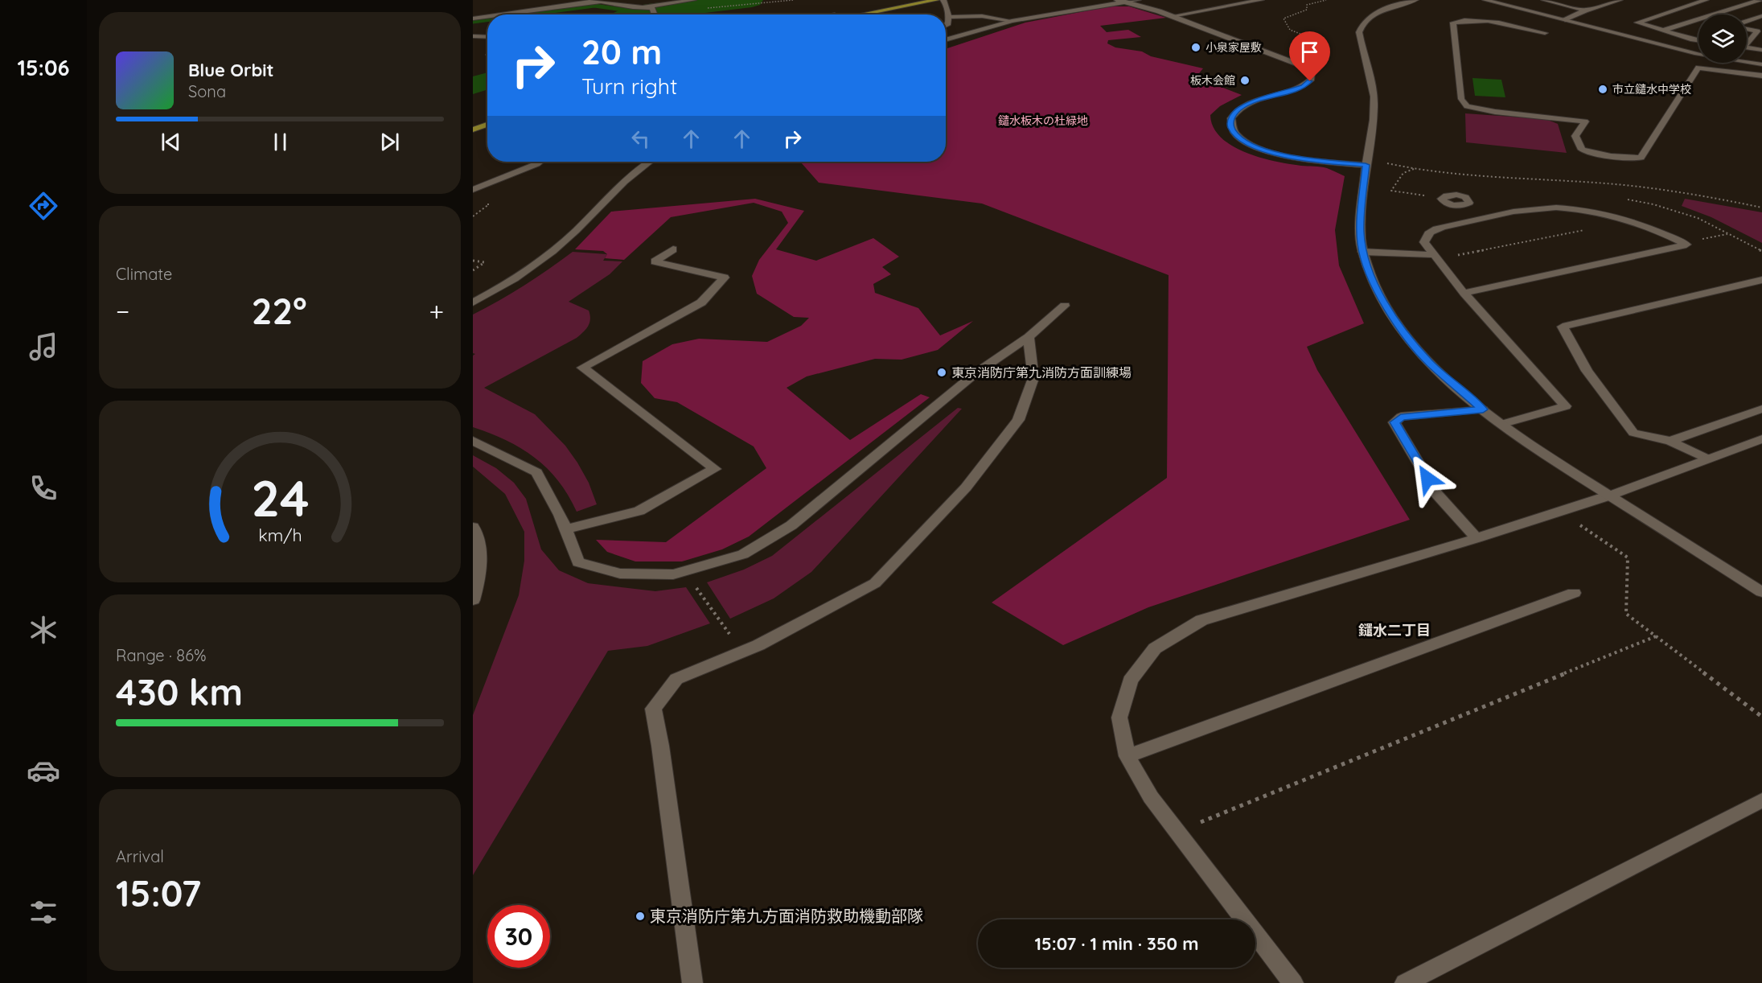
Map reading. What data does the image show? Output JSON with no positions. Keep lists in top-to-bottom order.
{
  "districts": ["鑓水二丁目"],
  "parks": ["鑓水板木の杜緑地"],
  "places": [
    "小泉家屋敷",
    "板木会館",
    "市立鑓水中学校",
    "東京消防庁第九消防方面訓練場",
    "東京消防庁第九方面消防救助機動部隊"
  ],
  "page": {
    "tabs": "15:06",
    "turn": ["20 m", "Turn right"],
    "song": ["Blue Orbit", "Sona"],
    "tile": [
      "Climate",
      ["Range · 86%", "430 km"],
      ["Arrival", "15:07"]
    ],
    "heat": ["−", "22°", "+"],
    "limit": "30",
    "trip": "15:07 · 1 min · 350 m",
    "gauge": ["24", "km/h"]
  }
}
